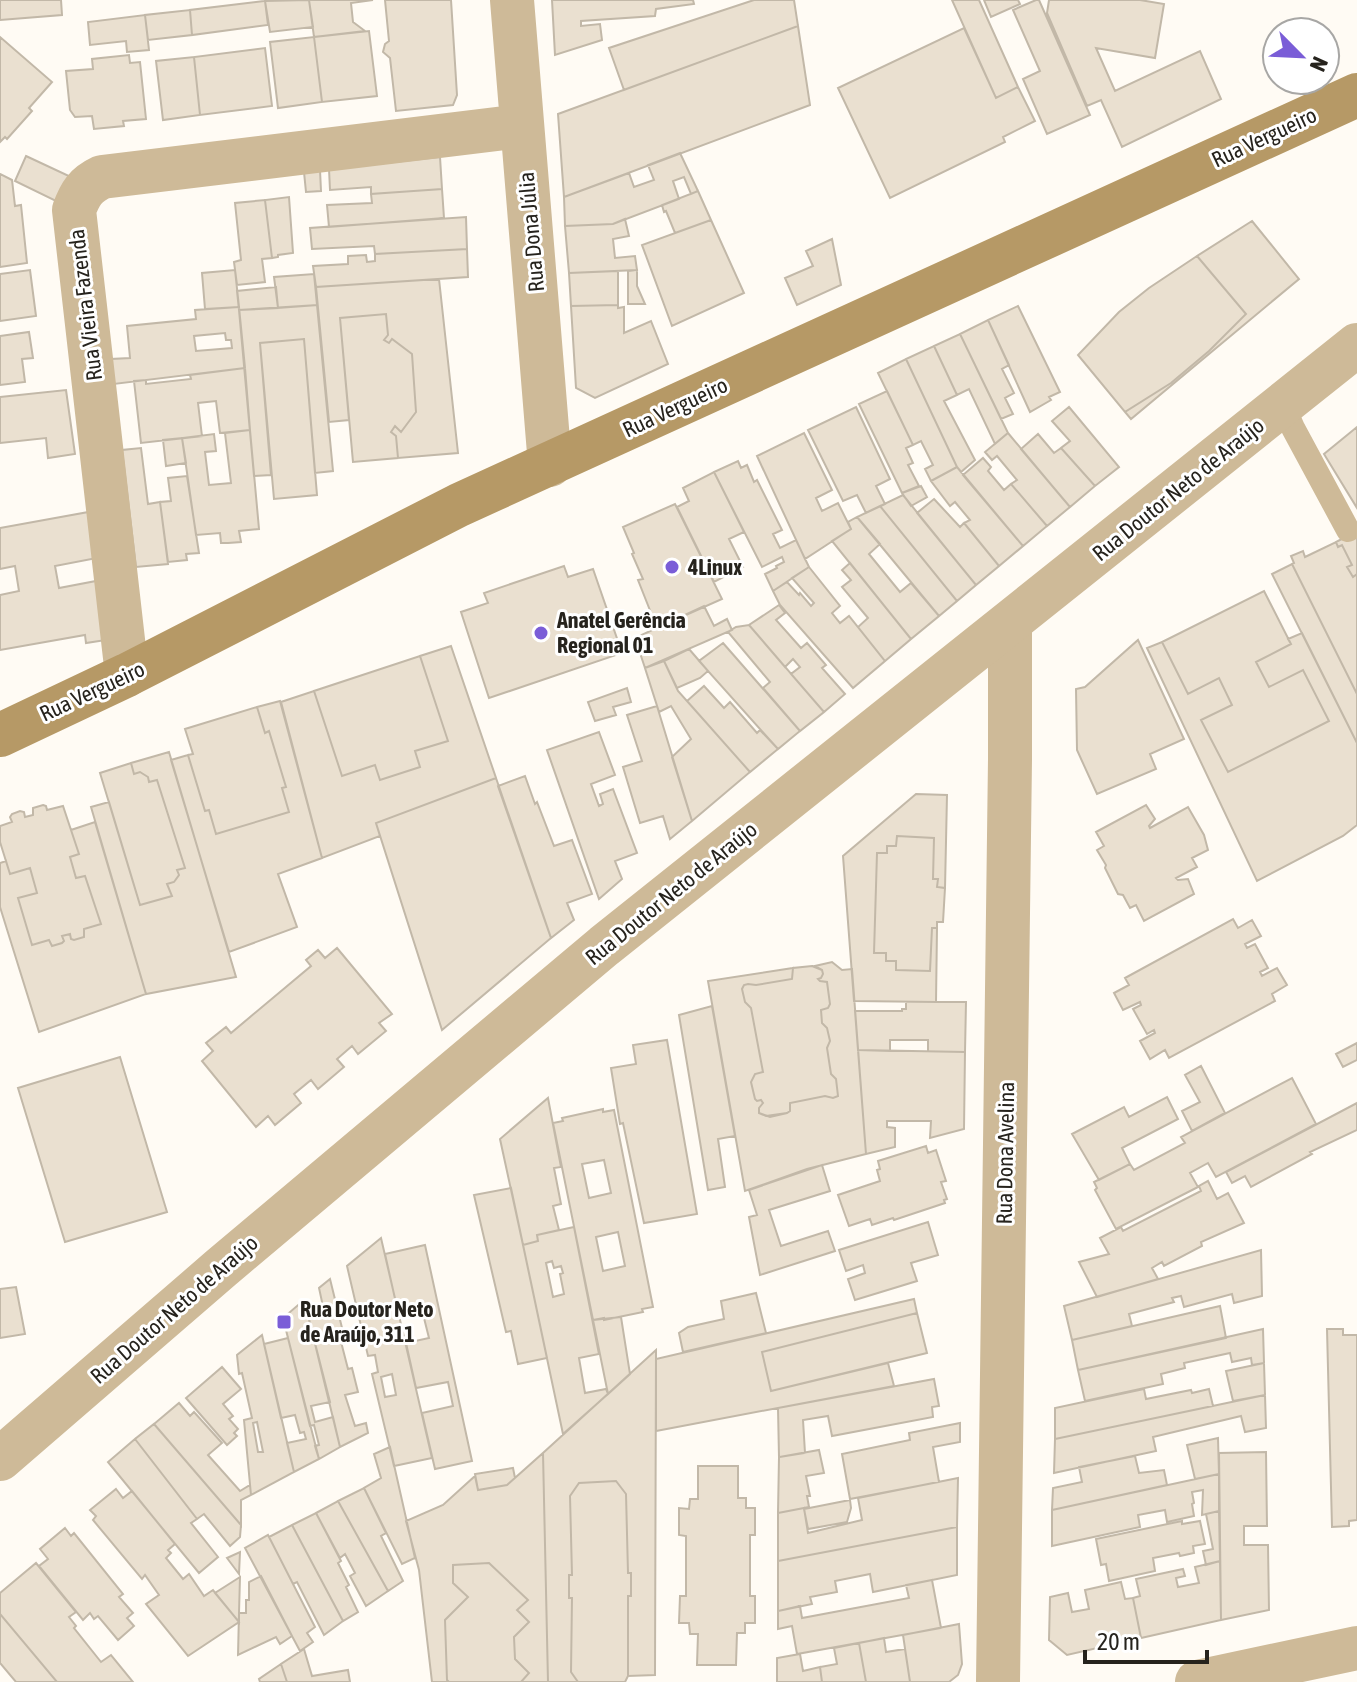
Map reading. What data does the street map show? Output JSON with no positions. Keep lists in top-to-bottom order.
{
  "streets": {
    "main road": ["Rua Vergueiro"],
    "street": [
      "Rua Dona Júlia",
      "Rua Vieira Fazenda",
      "Rua Doutor Neto de Araújo",
      "Rua Dona Avelina"
    ]
  },
  "crossings": [
    ["Rua Vergueiro", "Rua Dona Júlia"],
    ["Rua Vergueiro", "Rua Vieira Fazenda"],
    ["Rua Dona Júlia", "Rua Vieira Fazenda"],
    ["Rua Doutor Neto de Araújo", "Rua Dona Avelina"]
  ],
  "places": {
    "other": ["4Linux", "Anatel Gerência Regional 01"],
    "transit": ["Rua Doutor Neto de Araújo, 311"]
  },
  "scale_bar": "20 m",
  "north": "bottom right"
}
